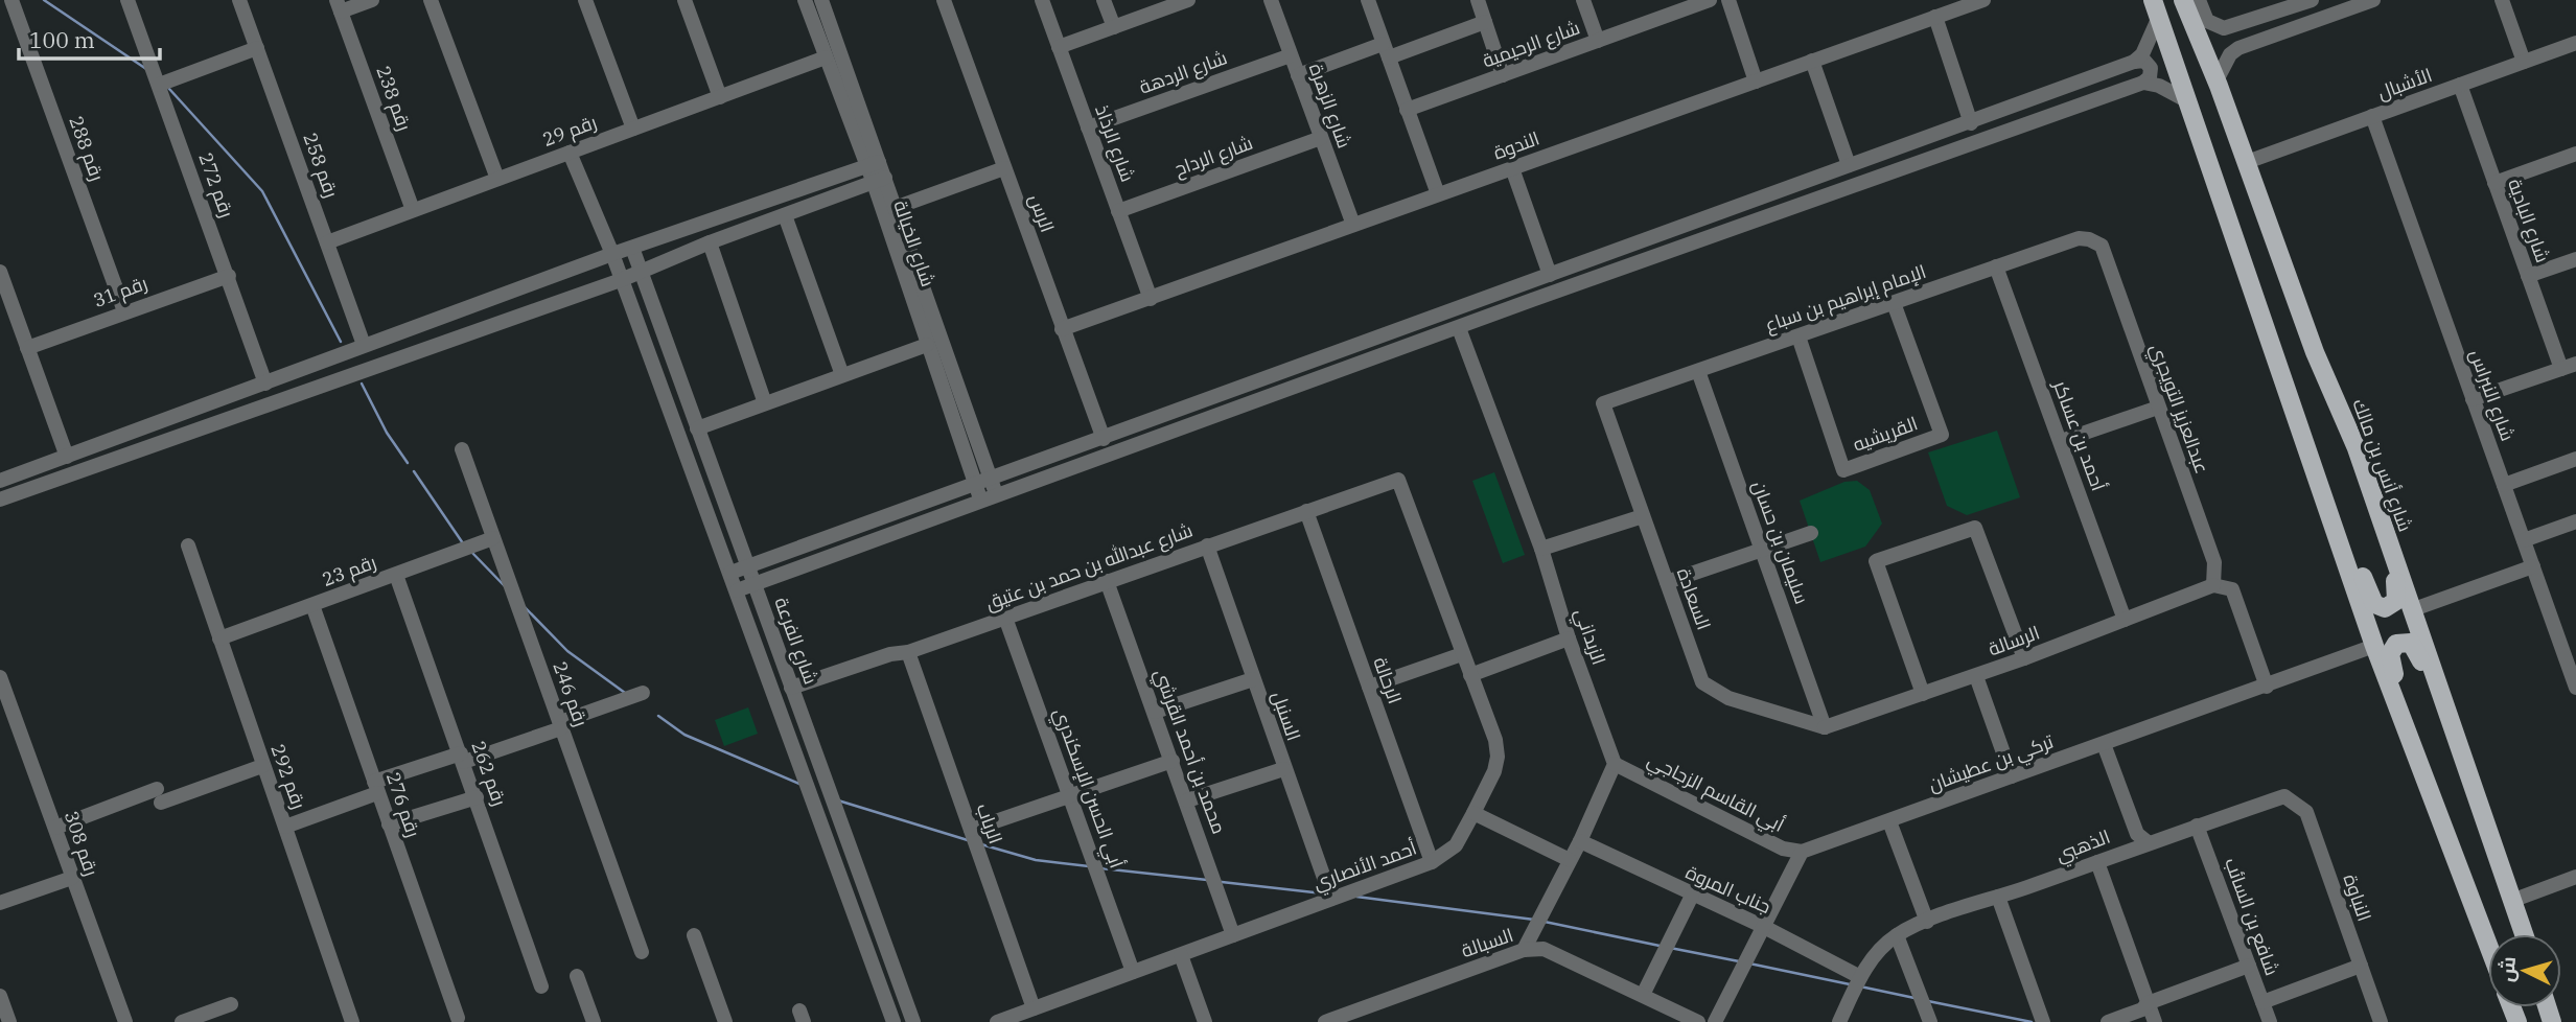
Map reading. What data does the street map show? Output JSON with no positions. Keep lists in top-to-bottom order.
{
  "streets": {
    "main road": ["شارع أنس بن مالك"],
    "street": [
      "شارع الرحيمية",
      "شارع الردهة",
      "الأشبال",
      "رقم 238",
      "شارع الزهرة",
      "رقم 29",
      "شارع الرذاذ",
      "الندوة",
      "رقم 288",
      "شارع الرداح",
      "رقم 258",
      "رقم 272",
      "الرس",
      "شارع البادية",
      "شارع الخيالة",
      "رقم 31",
      "الإمام إبراهيم بن سباع",
      "شارع النبراس",
      "عبدالعزيز التويجري",
      "القريشيه",
      "أحمد بن عساكر",
      "سليمان بن حسان",
      "شارع عبدالله بن حمد بن عتيق",
      "رقم 23",
      "السعادة",
      "الزبداني",
      "شارع الفرعة",
      "الرسالة",
      "الرحالة",
      "رقم 246",
      "السنبل",
      "محمد بن أحمد القرشي",
      "تركي بن عطيشان",
      "رقم 262",
      "رقم 292",
      "أبي الحسن الإسكندري",
      "أبي القاسم الزجاجي",
      "رقم 276",
      "الرباب",
      "رقم 308",
      "الذهبي",
      "أحمد الأنصاري",
      "جناب المروة",
      "النباوة",
      "شافع بن السائب",
      "السبالة"
    ]
  },
  "crossings": [
    ["شارع الردهة", "شارع الزهرة"],
    ["شارع الردهة", "شارع الرذاذ"],
    ["الأشبال", "شارع البادية"],
    ["الأشبال", "شارع النبراس"],
    ["الأشبال", "شارع أنس بن مالك"],
    ["رقم 238", "رقم 29"],
    ["شارع الزهرة", "الندوة"],
    ["شارع الزهرة", "شارع الرداح"],
    ["رقم 29", "رقم 258"],
    ["رقم 29", "شارع الخيالة"],
    ["رقم 29", "شارع الفرعة"],
    ["شارع الرذاذ", "الندوة"],
    ["شارع الرذاذ", "شارع الرداح"],
    ["الندوة", "الرس"],
    ["رقم 288", "رقم 31"],
    ["رقم 272", "رقم 31"],
    ["الإمام إبراهيم بن سباع", "عبدالعزيز التويجري"],
    ["الإمام إبراهيم بن سباع", "القريشيه"],
    ["الإمام إبراهيم بن سباع", "أحمد بن عساكر"],
    ["الإمام إبراهيم بن سباع", "سليمان بن حسان"],
    ["الإمام إبراهيم بن سباع", "السعادة"],
    ["عبدالعزيز التويجري", "الرسالة"],
    ["أحمد بن عساكر", "الرسالة"],
    ["سليمان بن حسان", "السعادة"],
    ["سليمان بن حسان", "الرسالة"],
    ["شارع عبدالله بن حمد بن عتيق", "شارع الفرعة"],
    ["شارع عبدالله بن حمد بن عتيق", "الرحالة"],
    ["شارع عبدالله بن حمد بن عتيق", "السنبل"],
    ["شارع عبدالله بن حمد بن عتيق", "محمد بن أحمد القرشي"],
    ["شارع عبدالله بن حمد بن عتيق", "أبي الحسن الإسكندري"],
    ["شارع عبدالله بن حمد بن عتيق", "الرباب"],
    ["شارع عبدالله بن حمد بن عتيق", "أحمد الأنصاري"],
    ["رقم 23", "رقم 246"],
    ["رقم 23", "رقم 262"],
    ["رقم 23", "رقم 292"],
    ["رقم 23", "رقم 276"],
    ["السعادة", "الرسالة"],
    ["الزبداني", "أبي القاسم الزجاجي"],
    ["الرحالة", "أحمد الأنصاري"],
    ["السنبل", "أحمد الأنصاري"],
    ["محمد بن أحمد القرشي", "أحمد الأنصاري"],
    ["تركي بن عطيشان", "أبي القاسم الزجاجي"],
    ["أبي الحسن الإسكندري", "أحمد الأنصاري"],
    ["الرباب", "أحمد الأنصاري"],
    ["الذهبي", "جناب المروة"],
    ["الذهبي", "النباوة"],
    ["الذهبي", "شافع بن السائب"]
  ],
  "scale_bar": "100 m",
  "north": "left"
}
